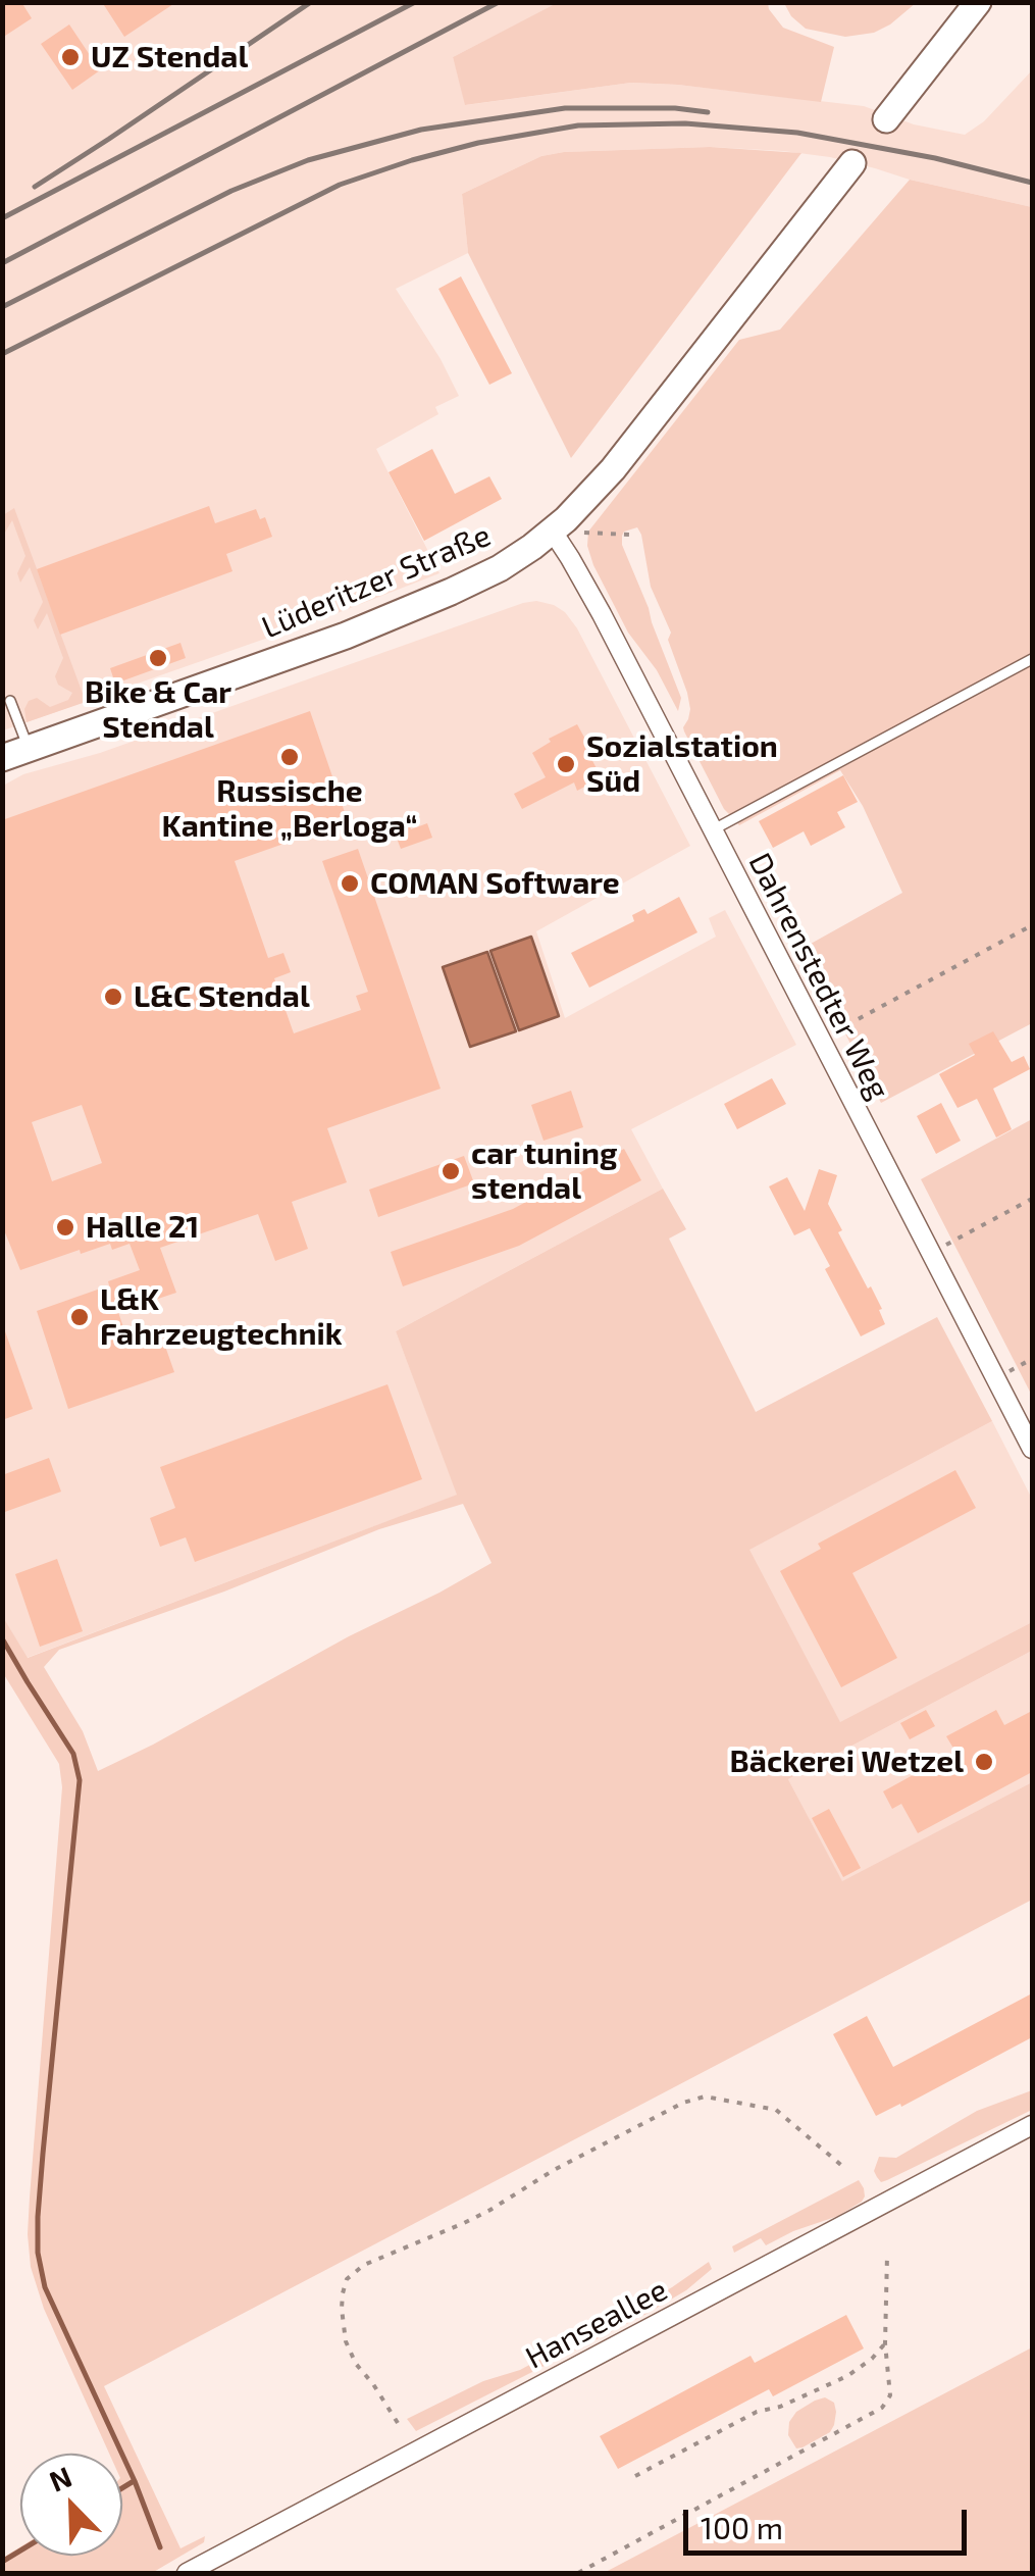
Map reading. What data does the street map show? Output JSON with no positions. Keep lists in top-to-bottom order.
{
  "streets": {
    "main road": ["Lüderitzer Straße"],
    "street": ["Dahrenstedter Weg", "Hanseallee"]
  },
  "crossings": [
    ["Lüderitzer Straße", "Dahrenstedter Weg"]
  ],
  "places": [
    "UZ Stendal",
    "Bike & Car Stendal",
    "Russische Kantine „Berloga“",
    "Sozialstation Süd",
    "COMAN Software",
    "L&C Stendal",
    "car tuning stendal",
    "Halle 21",
    "L&K Fahrzeugtechnik",
    "Bäckerei Wetzel"
  ],
  "scale_bar": "100 m",
  "north": "top left"
}
